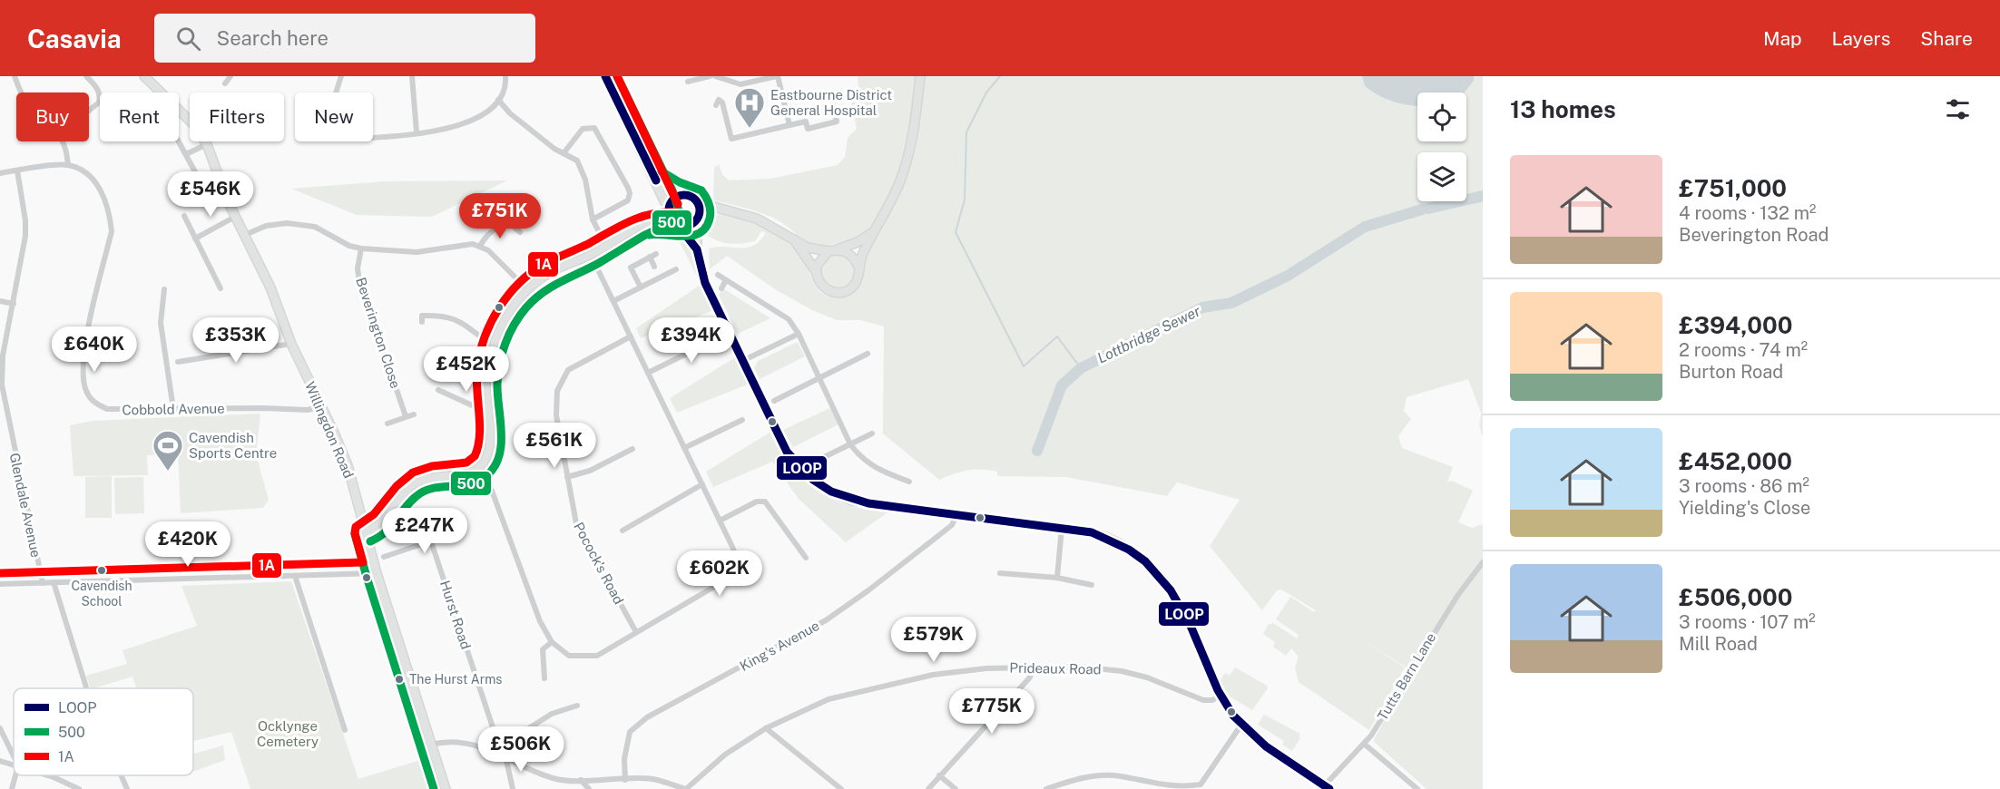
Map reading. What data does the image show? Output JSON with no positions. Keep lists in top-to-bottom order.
{
  "streets": {
    "main road": ["Willingdon Road"],
    "street": [
      "Beverington Close",
      "Cobbold Avenue",
      "Glendale Avenue",
      "Pocock's Road",
      "Hurst Road",
      "King's Avenue",
      "Prideaux Road",
      "Tutts Barn Lane"
    ]
  },
  "crossings": [
    ["Cobbold Avenue", "Willingdon Road"]
  ],
  "water": ["Lottbridge Sewer"],
  "parks": ["Ocklynge Cemetery"],
  "places": {
    "hospital": ["Eastbourne District General Hospital"],
    "sports": ["Cavendish Sports Centre"],
    "other": ["Cavendish School", "The Hurst Arms"]
  },
  "lines": ["transit line LOOP", "transit line 500", "transit line 1A"],
  "legend": ["LOOP", "500", "1A"],
  "page": {
    "header": "Casavia",
    "search": "Search here",
    "nav": ["Map", "Layers", "Share"],
    "heading": "13 homes",
    "chip": [
      "Buy",
      "Rent",
      "Filters",
      "New"
    ],
    "list": [
      {
        "name": "£751,000",
        "note": "4 rooms · 132 m² · Beverington Road"
      },
      {
        "name": "£394,000",
        "note": "2 rooms · 74 m² · Burton Road"
      },
      {
        "name": "£452,000",
        "note": "3 rooms · 86 m² · Yielding's Close"
      },
      {
        "name": "£506,000",
        "note": "3 rooms · 107 m² · Mill Road"
      }
    ],
    "price": [
      "£546K",
      "£751K",
      "£353K",
      "£394K",
      "£640K",
      "£452K",
      "£561K",
      "£247K",
      "£420K",
      "£602K",
      "£579K",
      "£775K",
      "£506K"
    ]
  }
}
